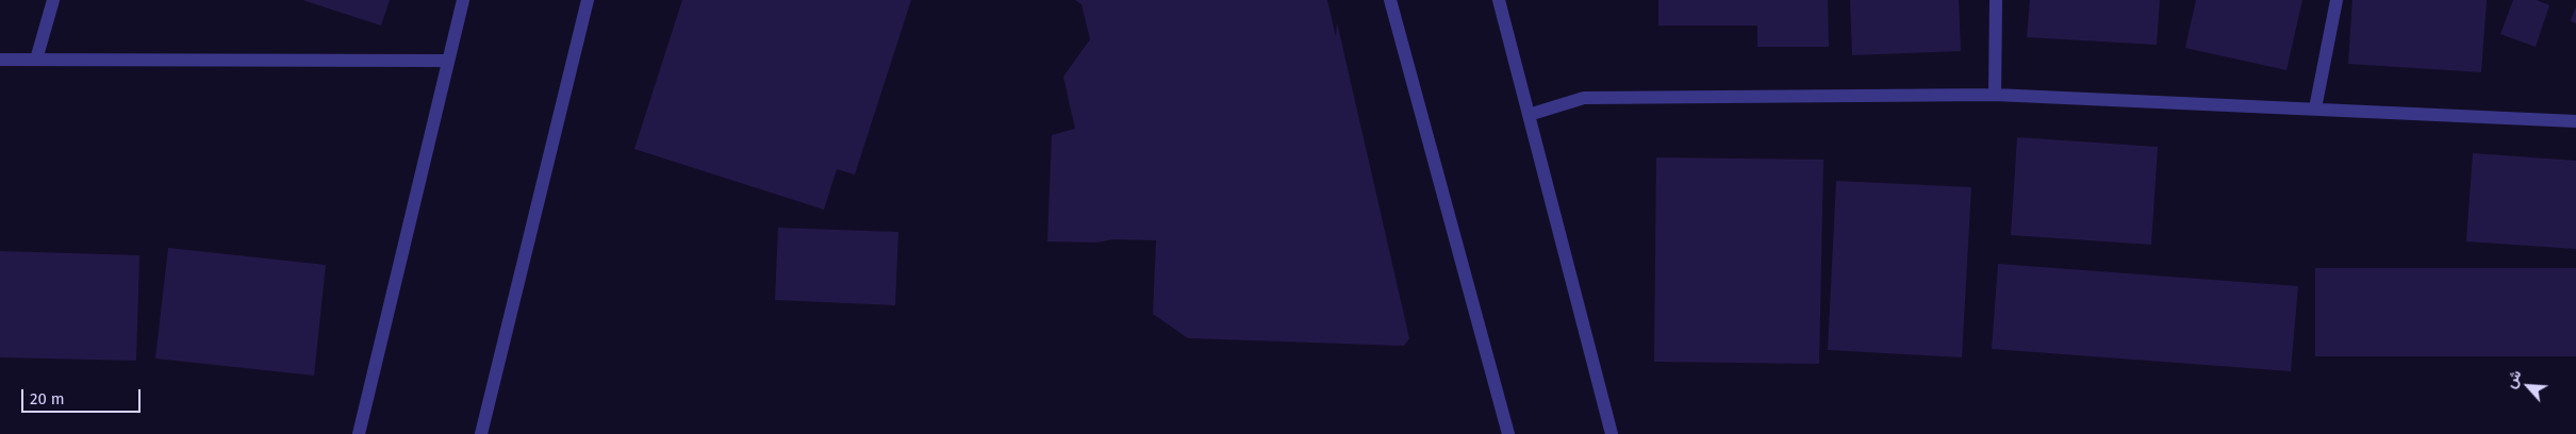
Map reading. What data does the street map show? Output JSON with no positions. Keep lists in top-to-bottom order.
{
  "scale_bar": "20 m",
  "north": "top left"
}
